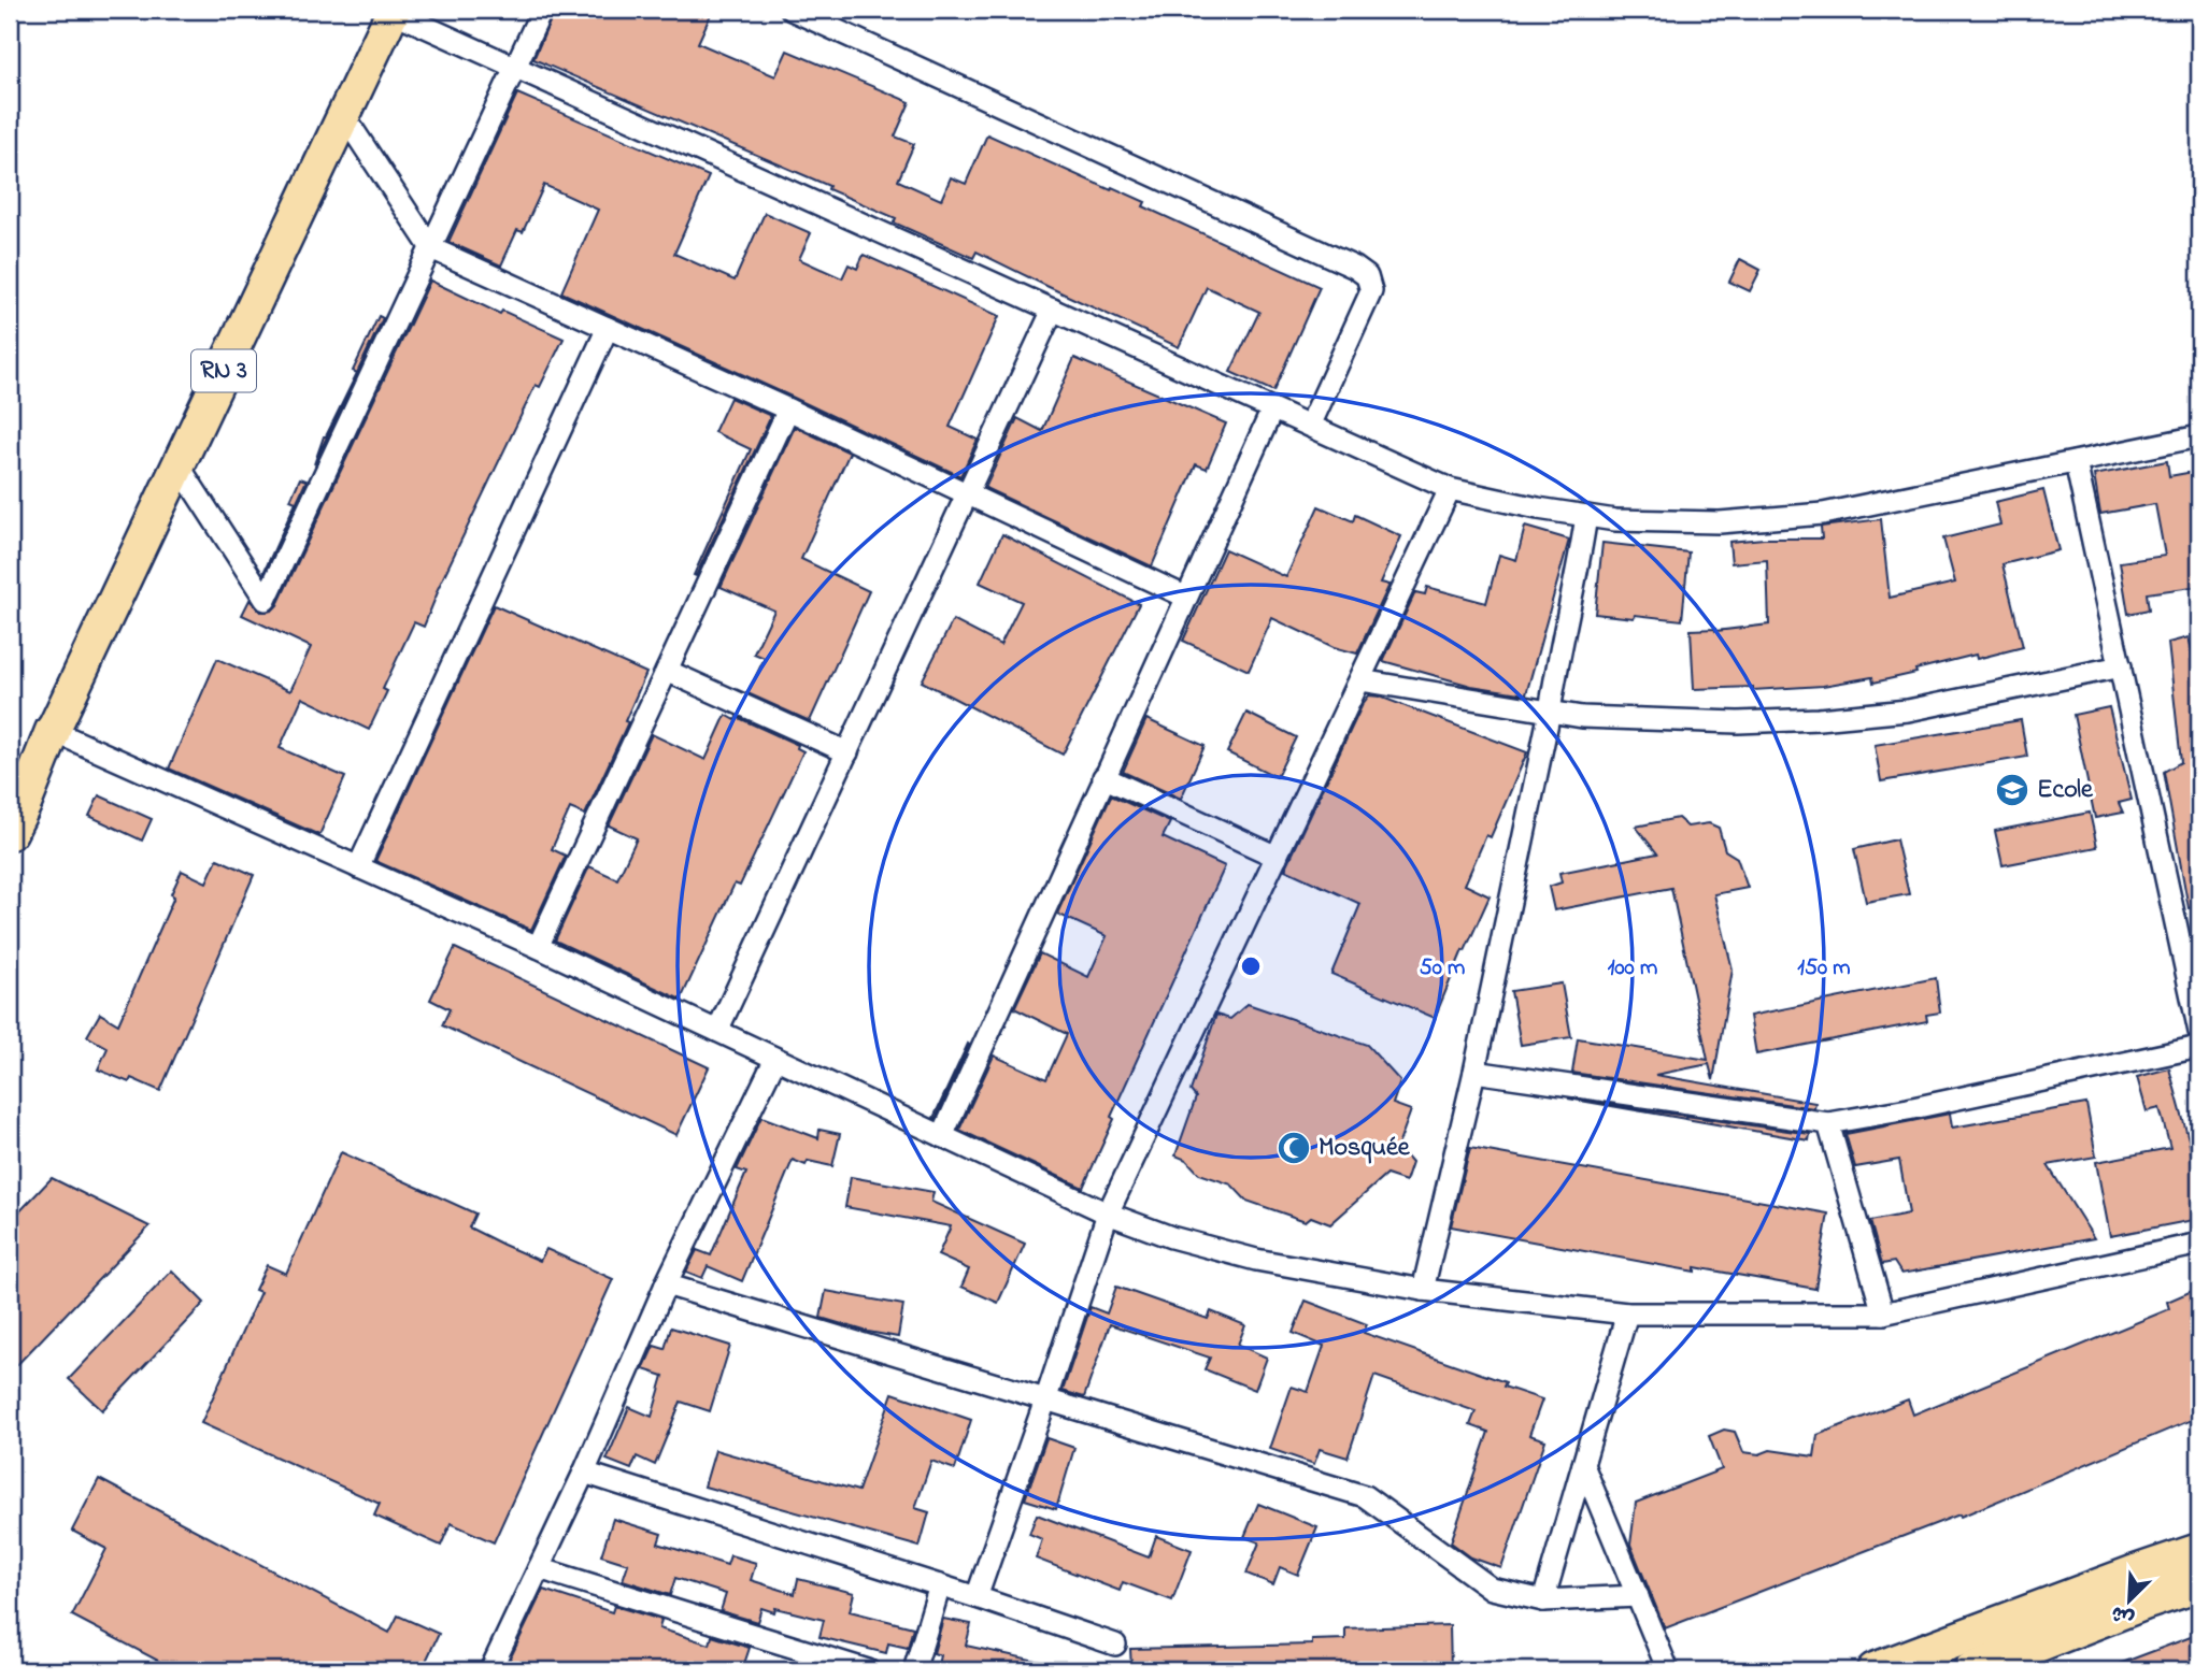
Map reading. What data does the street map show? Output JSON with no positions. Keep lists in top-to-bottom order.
{
  "streets": {
    "highway": ["RN 3"]
  },
  "places": {
    "school or university": ["Ecole"],
    "mosque": ["Mosquée"]
  },
  "north": "bottom left",
  "rings": ["50 m", "100 m", "150 m"]
}
